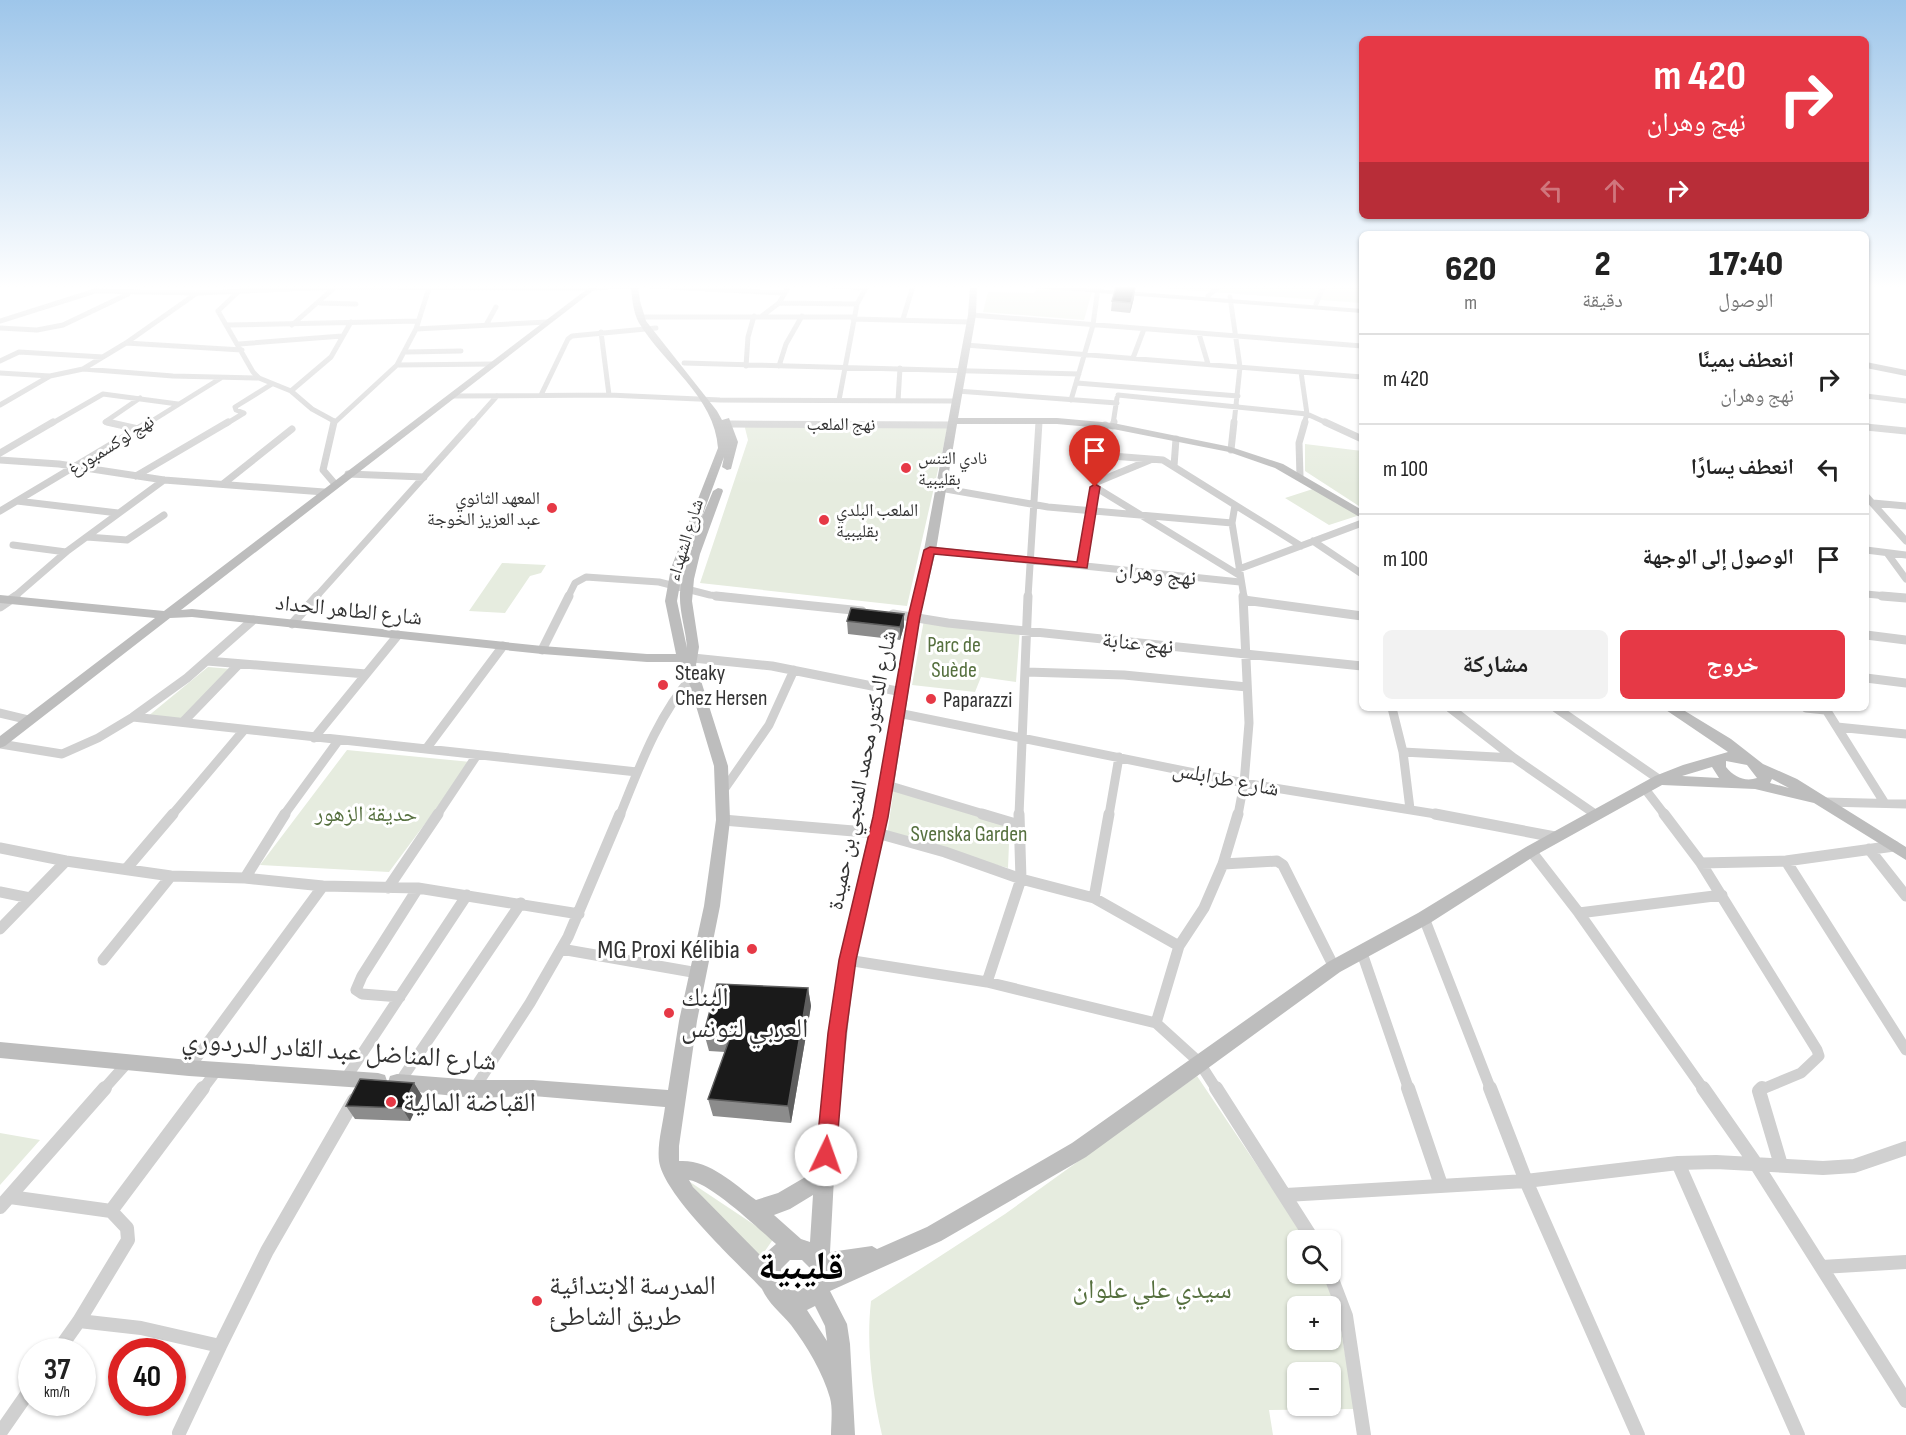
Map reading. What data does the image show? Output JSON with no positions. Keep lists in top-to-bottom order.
{
  "streets": {
    "street": [
      "نهج الملعب",
      "نهج لوكسمبورغ",
      "شارع الشهداء",
      "نهج وهران",
      "شارع الطاهر الحداد",
      "نهج عنابة",
      "شارع الدكتور محمد المنجي بن حميدة",
      "شارع طرابلس",
      "شارع المناضل عبد القادر الدردوري"
    ]
  },
  "crossings": [
    ["نهج الملعب", "شارع الشهداء"],
    ["نهج الملعب", "شارع الدكتور محمد المنجي بن حميدة"],
    ["شارع الشهداء", "شارع الطاهر الحداد"],
    ["نهج وهران", "شارع الدكتور محمد المنجي بن حميدة"],
    ["نهج عنابة", "شارع الدكتور محمد المنجي بن حميدة"],
    ["شارع الدكتور محمد المنجي بن حميدة", "شارع طرابلس"]
  ],
  "districts": ["قليبية"],
  "parks": [
    "Parc de Suède",
    "حديقة الزهور",
    "Svenska Garden",
    "سيدي علي علوان"
  ],
  "places": [
    "نادي التنس بقليبية",
    "المعهد الثانوي عبد العزيز الخوجة",
    "الملعب البلدي بقليبية",
    "Steaky Chez Hersen",
    "Paparazzi",
    "MG Proxi Kélibia",
    "البنك العربي لتونس",
    "القباضة المالية",
    "المدرسة الابتدائية طريق الشاطئ"
  ],
  "page": {
    "turn": ["420 m", "نهج وهران"],
    "eta": [
      "17:40",
      "الوصول",
      "2",
      "دقيقة",
      "620",
      "m"
    ],
    "list": [
      {
        "name": "انعطف يمينًا",
        "note": "نهج وهران",
        "value": "420 m"
      },
      {
        "name": "انعطف يسارًا",
        "value": "100 m"
      },
      {
        "name": "الوصول إلى الوجهة",
        "value": "100 m"
      }
    ],
    "buttons": ["خروج", "مشاركة"],
    "map_buttons": ["+", "−"],
    "speed": "37 km/h",
    "limit": "40"
  }
}
